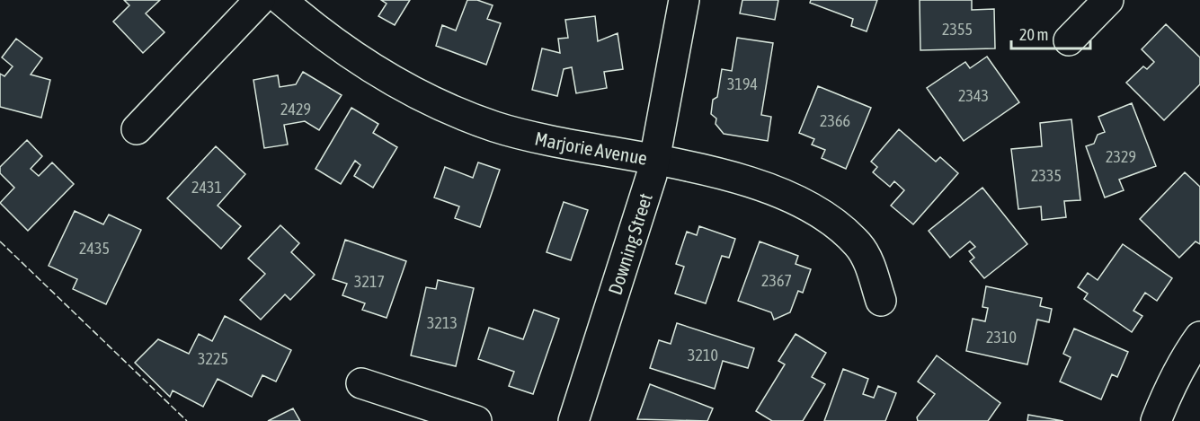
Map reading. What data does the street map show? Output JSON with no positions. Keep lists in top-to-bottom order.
{
  "streets": {
    "street": ["Marjorie Avenue", "Downing Street"]
  },
  "crossings": [
    ["Marjorie Avenue", "Downing Street"]
  ],
  "house_numbers": [
    "2355",
    "3194",
    "2343",
    "2429",
    "2366",
    "2329",
    "2335",
    "2431",
    "2435",
    "2367",
    "3217",
    "3213",
    "2310",
    "3210",
    "3225"
  ],
  "scale_bar": "20 m"
}
